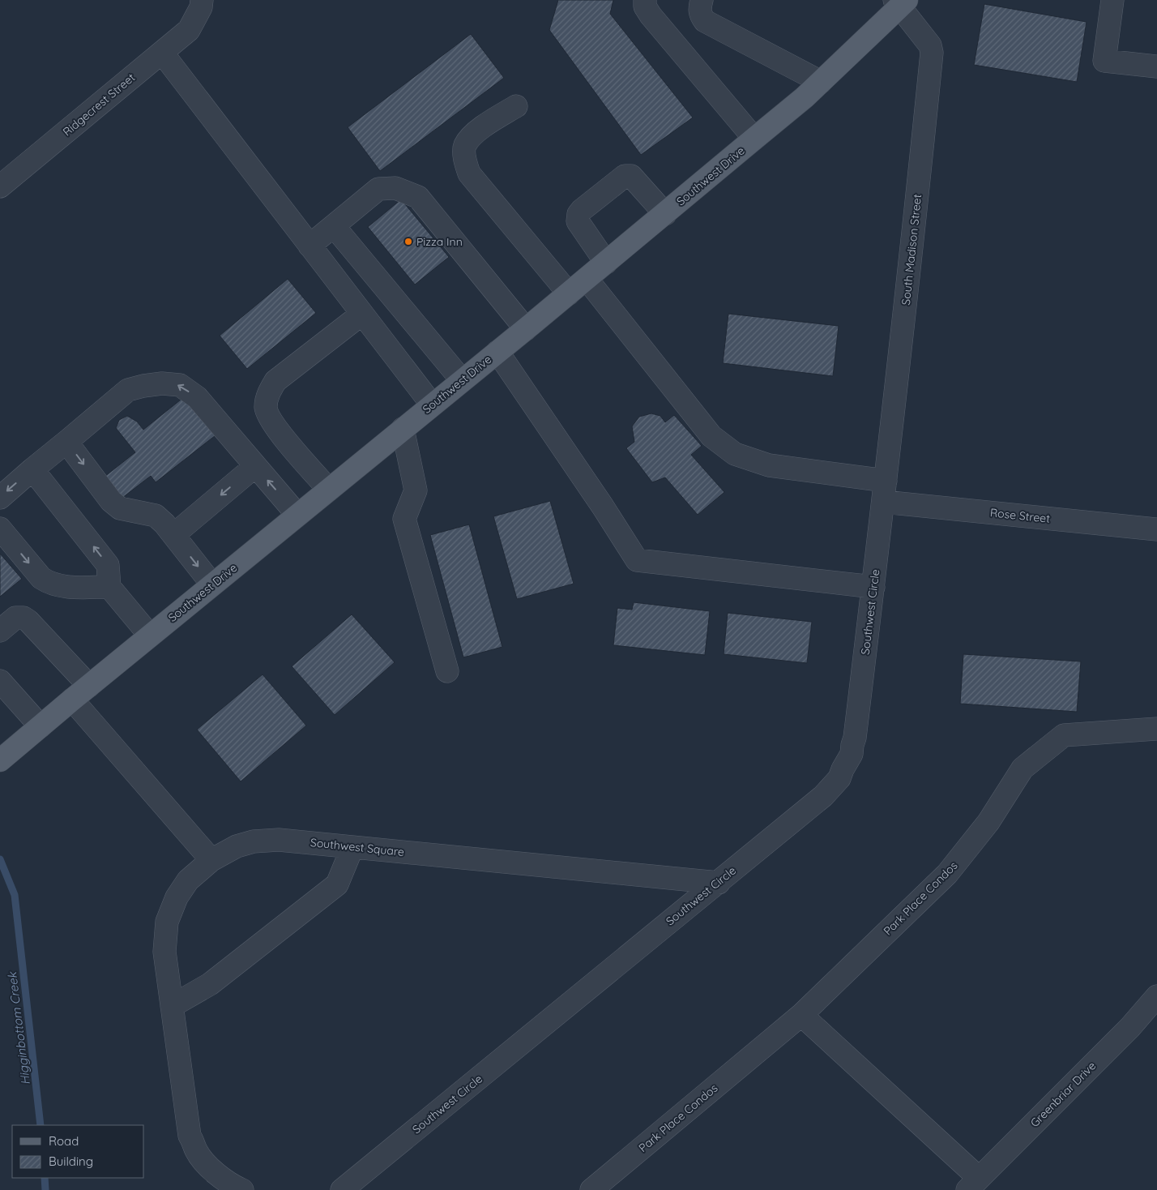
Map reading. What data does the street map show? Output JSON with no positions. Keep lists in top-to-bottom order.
{
  "streets": {
    "main road": ["Southwest Drive"],
    "street": [
      "Ridgecrest Street",
      "South Madison Street",
      "Rose Street",
      "Southwest Circle",
      "Southwest Square",
      "Park Place Condos",
      "Greenbriar Drive"
    ]
  },
  "crossings": [
    ["Southwest Drive", "South Madison Street"],
    ["Southwest Drive", "Rose Street"],
    ["South Madison Street", "Rose Street"],
    ["South Madison Street", "Southwest Circle"],
    ["Rose Street", "Southwest Circle"],
    ["Southwest Circle", "Southwest Square"]
  ],
  "water": ["Higginbottom Creek"],
  "places": ["Pizza Inn"],
  "legend": ["Road", "Building"]
}
